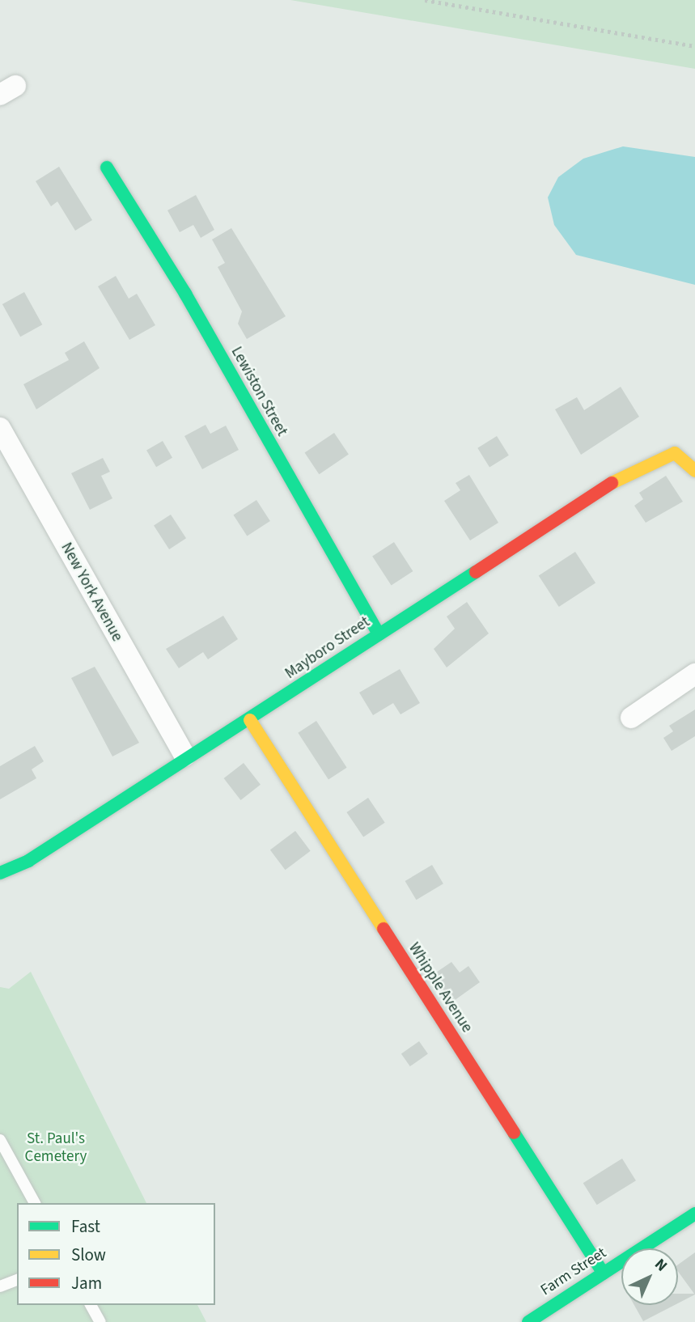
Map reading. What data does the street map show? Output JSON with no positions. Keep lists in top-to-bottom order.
{
  "streets": {
    "street": [
      "Lewiston Street",
      "New York Avenue",
      "Mayboro Street",
      "Whipple Avenue",
      "Farm Street"
    ]
  },
  "crossings": [
    ["Lewiston Street", "Mayboro Street"],
    ["New York Avenue", "Mayboro Street"],
    ["Mayboro Street", "Whipple Avenue"],
    ["Whipple Avenue", "Farm Street"]
  ],
  "parks": ["St. Paul's Cemetery"],
  "legend": ["Fast", "Slow", "Jam"],
  "north": "top right"
}
